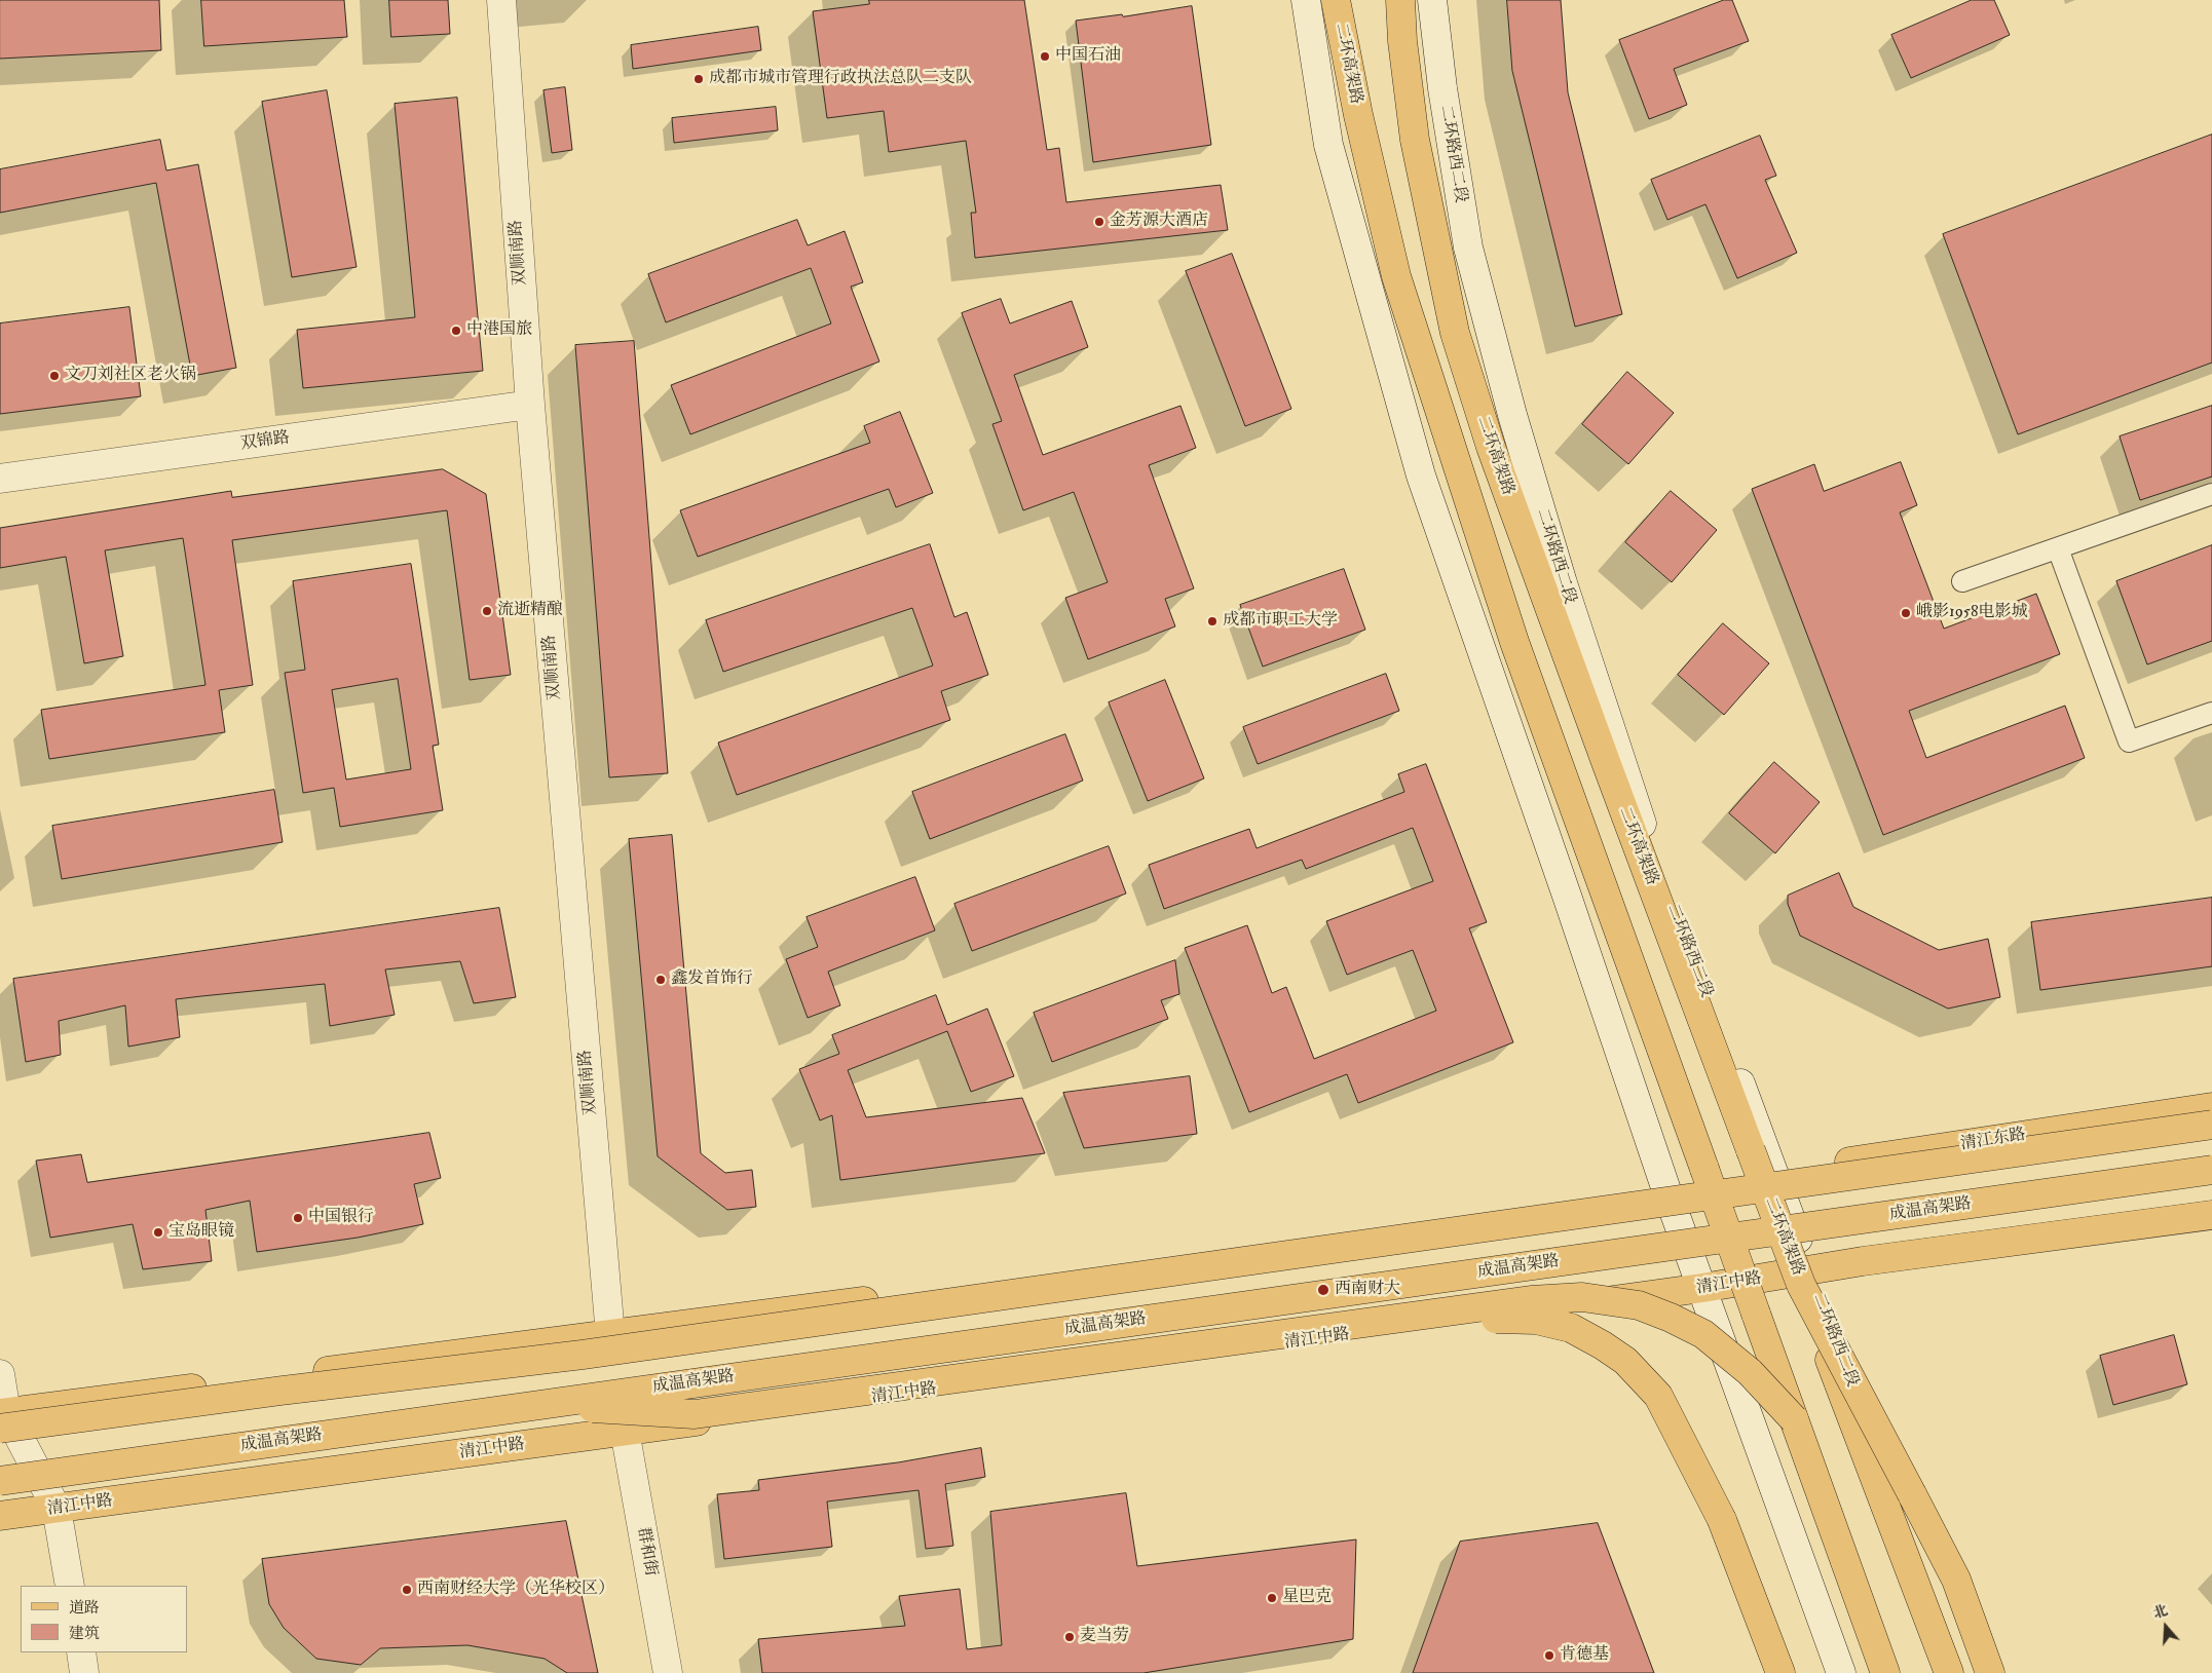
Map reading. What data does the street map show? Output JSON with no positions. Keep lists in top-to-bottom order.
{
  "streets": {
    "main road": [
      "二环高架路",
      "二环路西二段",
      "双顺南路",
      "双锦路",
      "清江东路",
      "成温高架路",
      "清江中路",
      "群和街"
    ]
  },
  "crossings": [
    ["二环高架路", "二环路西二段"],
    ["二环高架路", "清江中路"],
    ["二环路西二段", "清江东路"],
    ["二环路西二段", "清江中路"],
    ["双顺南路", "双锦路"],
    ["清江中路", "群和街"]
  ],
  "places": [
    "中国石油",
    "成都市城市管理行政执法总队二支队",
    "金芳源大酒店",
    "中港国旅",
    "文刀刘社区老火锅",
    "流逝精酿",
    "峨影1958电影城",
    "成都市职工大学",
    "鑫发首饰行",
    "中国银行",
    "宝岛眼镜",
    "西南财大",
    "西南财经大学（光华校区）",
    "星巴克",
    "麦当劳",
    "肯德基"
  ],
  "legend": ["道路", "建筑"],
  "north": "top"
}
